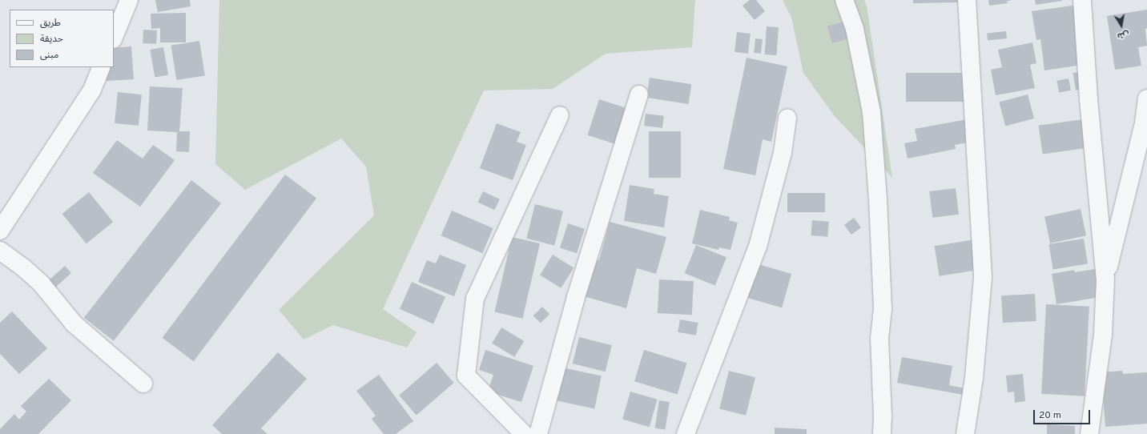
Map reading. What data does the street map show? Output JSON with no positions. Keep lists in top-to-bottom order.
{
  "legend": ["طريق", "حديقة", "مبنى"],
  "scale_bar": "20 m",
  "north": "bottom"
}
